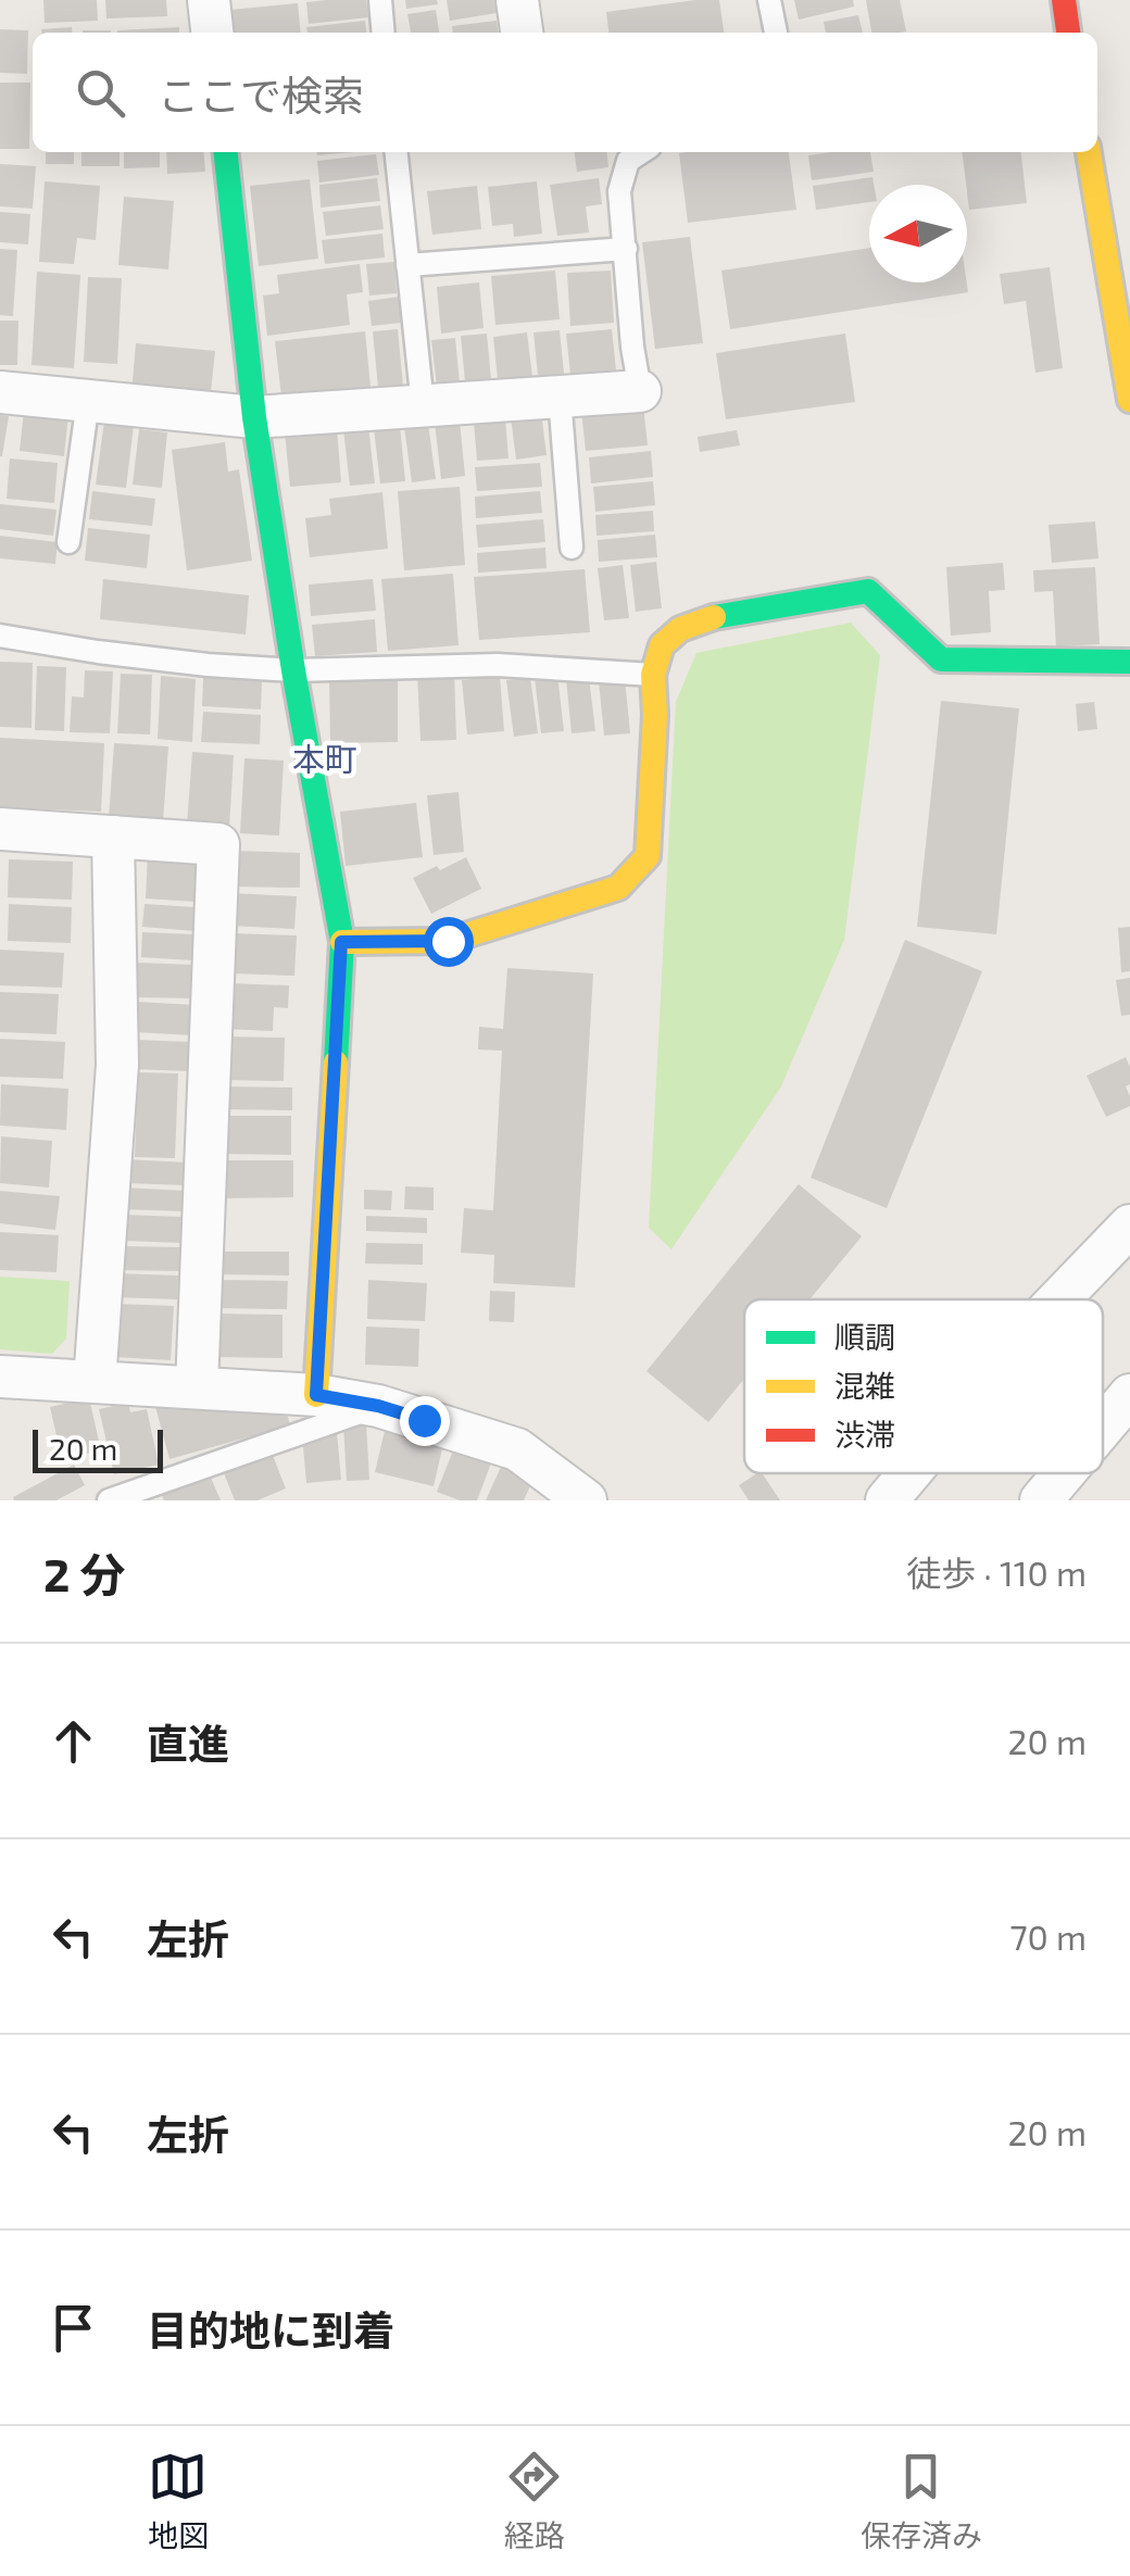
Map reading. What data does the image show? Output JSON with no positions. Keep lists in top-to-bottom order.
{
  "districts": ["本町"],
  "legend": ["順調", "混雑", "渋滞"],
  "scale_bar": "20 m",
  "north": "left",
  "page": {
    "search": "ここで検索",
    "scale": "20 m",
    "heading": ["2 分", "徒歩 · 110 m"],
    "list": [
      ["直進", "20 m"],
      ["左折", "70 m"],
      ["左折", "20 m"],
      "目的地に到着"
    ],
    "nav": ["地図", "経路", "保存済み"]
  }
}
